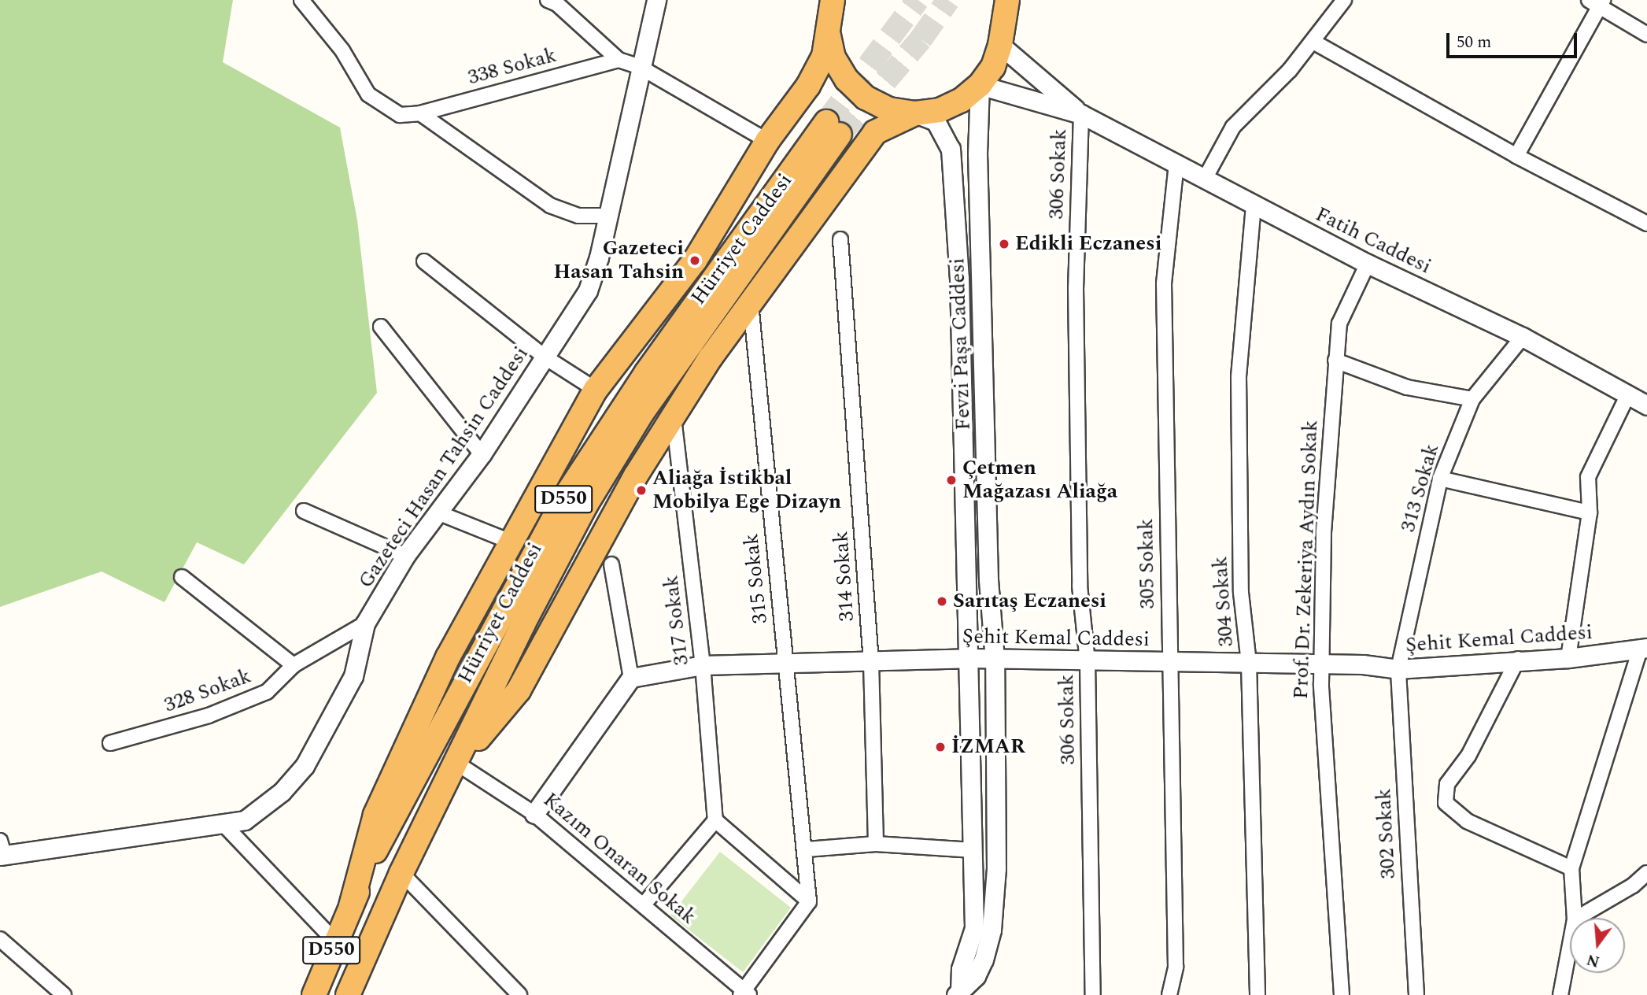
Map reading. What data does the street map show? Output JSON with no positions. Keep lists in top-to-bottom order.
{
  "streets": {
    "highway": ["Hürriyet Caddesi", "D550"],
    "street": [
      "338 Sokak",
      "306 Sokak",
      "Fatih Caddesi",
      "Fevzi Paşa Caddesi",
      "Gazeteci Hasan Tahsin Caddesi",
      "313 Sokak",
      "Prof. Dr. Zekeriya Aydın Sokak",
      "305 Sokak",
      "314 Sokak",
      "315 Sokak",
      "304 Sokak",
      "317 Sokak",
      "Şehit Kemal Caddesi",
      "328 Sokak",
      "302 Sokak",
      "Kazım Onaran Sokak"
    ]
  },
  "crossings": [
    ["306 Sokak", "Fatih Caddesi"],
    ["306 Sokak", "Şehit Kemal Caddesi"],
    ["Hürriyet Caddesi", "Kazım Onaran Sokak"],
    ["Fatih Caddesi", "Fevzi Paşa Caddesi"],
    ["Fatih Caddesi", "313 Sokak"],
    ["Fatih Caddesi", "Prof. Dr. Zekeriya Aydın Sokak"],
    ["Fatih Caddesi", "305 Sokak"],
    ["Fatih Caddesi", "304 Sokak"],
    ["Fevzi Paşa Caddesi", "Şehit Kemal Caddesi"],
    ["Gazeteci Hasan Tahsin Caddesi", "328 Sokak"],
    ["313 Sokak", "Şehit Kemal Caddesi"],
    ["313 Sokak", "302 Sokak"],
    ["Prof. Dr. Zekeriya Aydın Sokak", "Şehit Kemal Caddesi"],
    ["305 Sokak", "Şehit Kemal Caddesi"],
    ["314 Sokak", "Şehit Kemal Caddesi"],
    ["315 Sokak", "Şehit Kemal Caddesi"],
    ["304 Sokak", "Şehit Kemal Caddesi"],
    ["317 Sokak", "Şehit Kemal Caddesi"],
    ["Şehit Kemal Caddesi", "302 Sokak"]
  ],
  "places": [
    "Edikli Eczanesi",
    "Gazeteci Hasan Tahsin",
    "Çetmen Mağazası Aliağa",
    "Aliağa İstikbal Mobilya Ege Dizayn",
    "Sarıtaş Eczanesi",
    "İZMAR"
  ],
  "scale_bar": "50 m",
  "north": "bottom"
}
